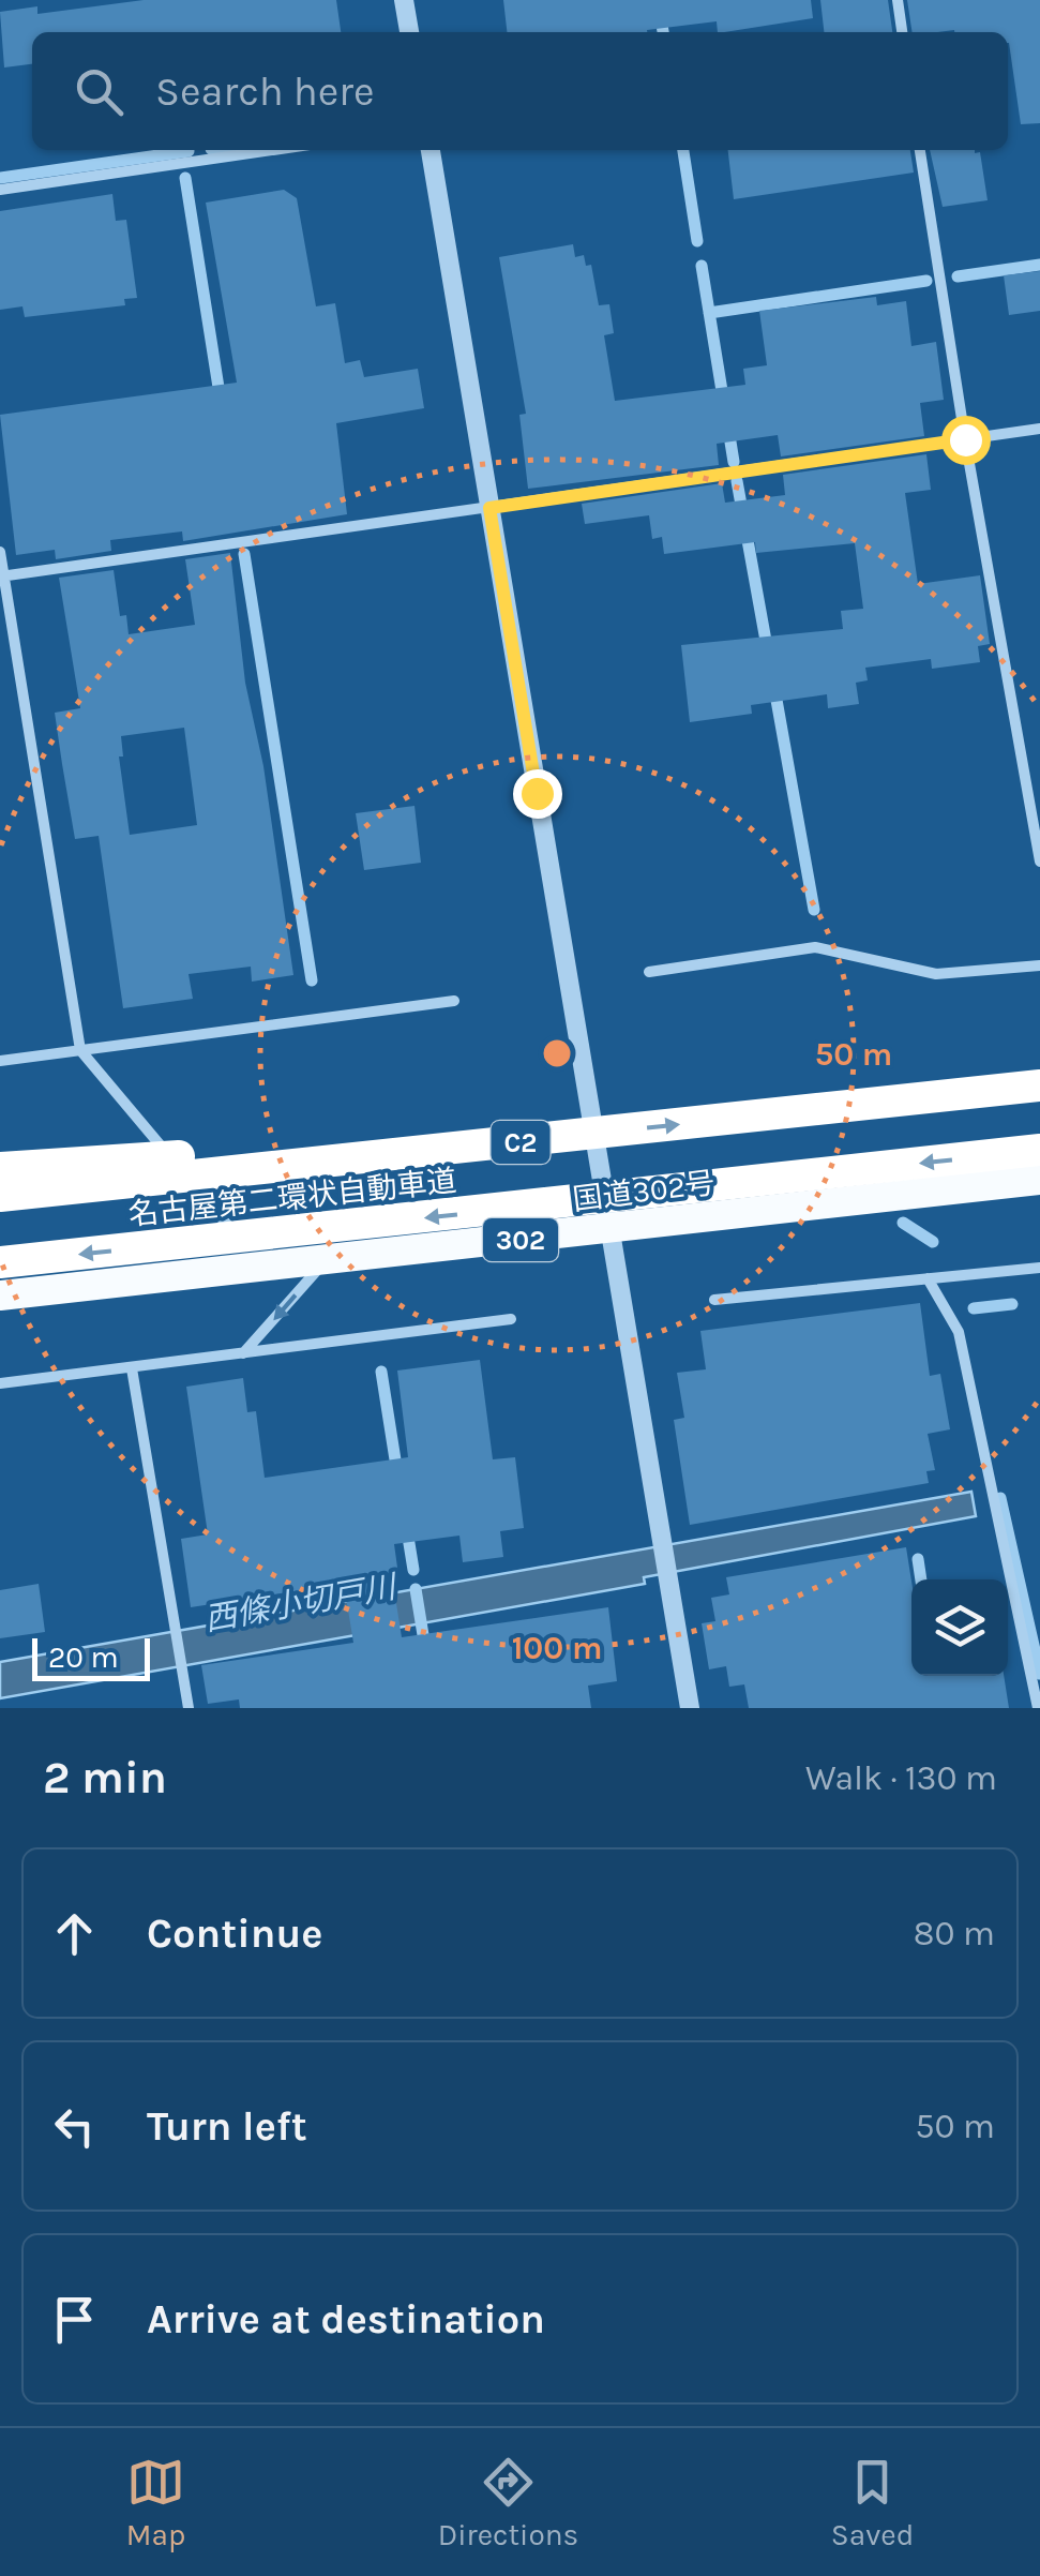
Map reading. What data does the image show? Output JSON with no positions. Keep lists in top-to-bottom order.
{
  "streets": {
    "highway": [
      "C2",
      "国道302号",
      "名古屋第二環状自動車道",
      "302"
    ]
  },
  "water": ["西條小切戸川"],
  "scale_bar": "20 m",
  "page": {
    "search": "Search here",
    "scale": "20 m",
    "heading": ["2 min", "Walk · 130 m"],
    "list": [
      ["Continue", "80 m"],
      ["Turn left", "50 m"],
      "Arrive at destination"
    ],
    "nav": ["Map", "Directions", "Saved"]
  },
  "rings": ["50 m", "100 m"]
}
